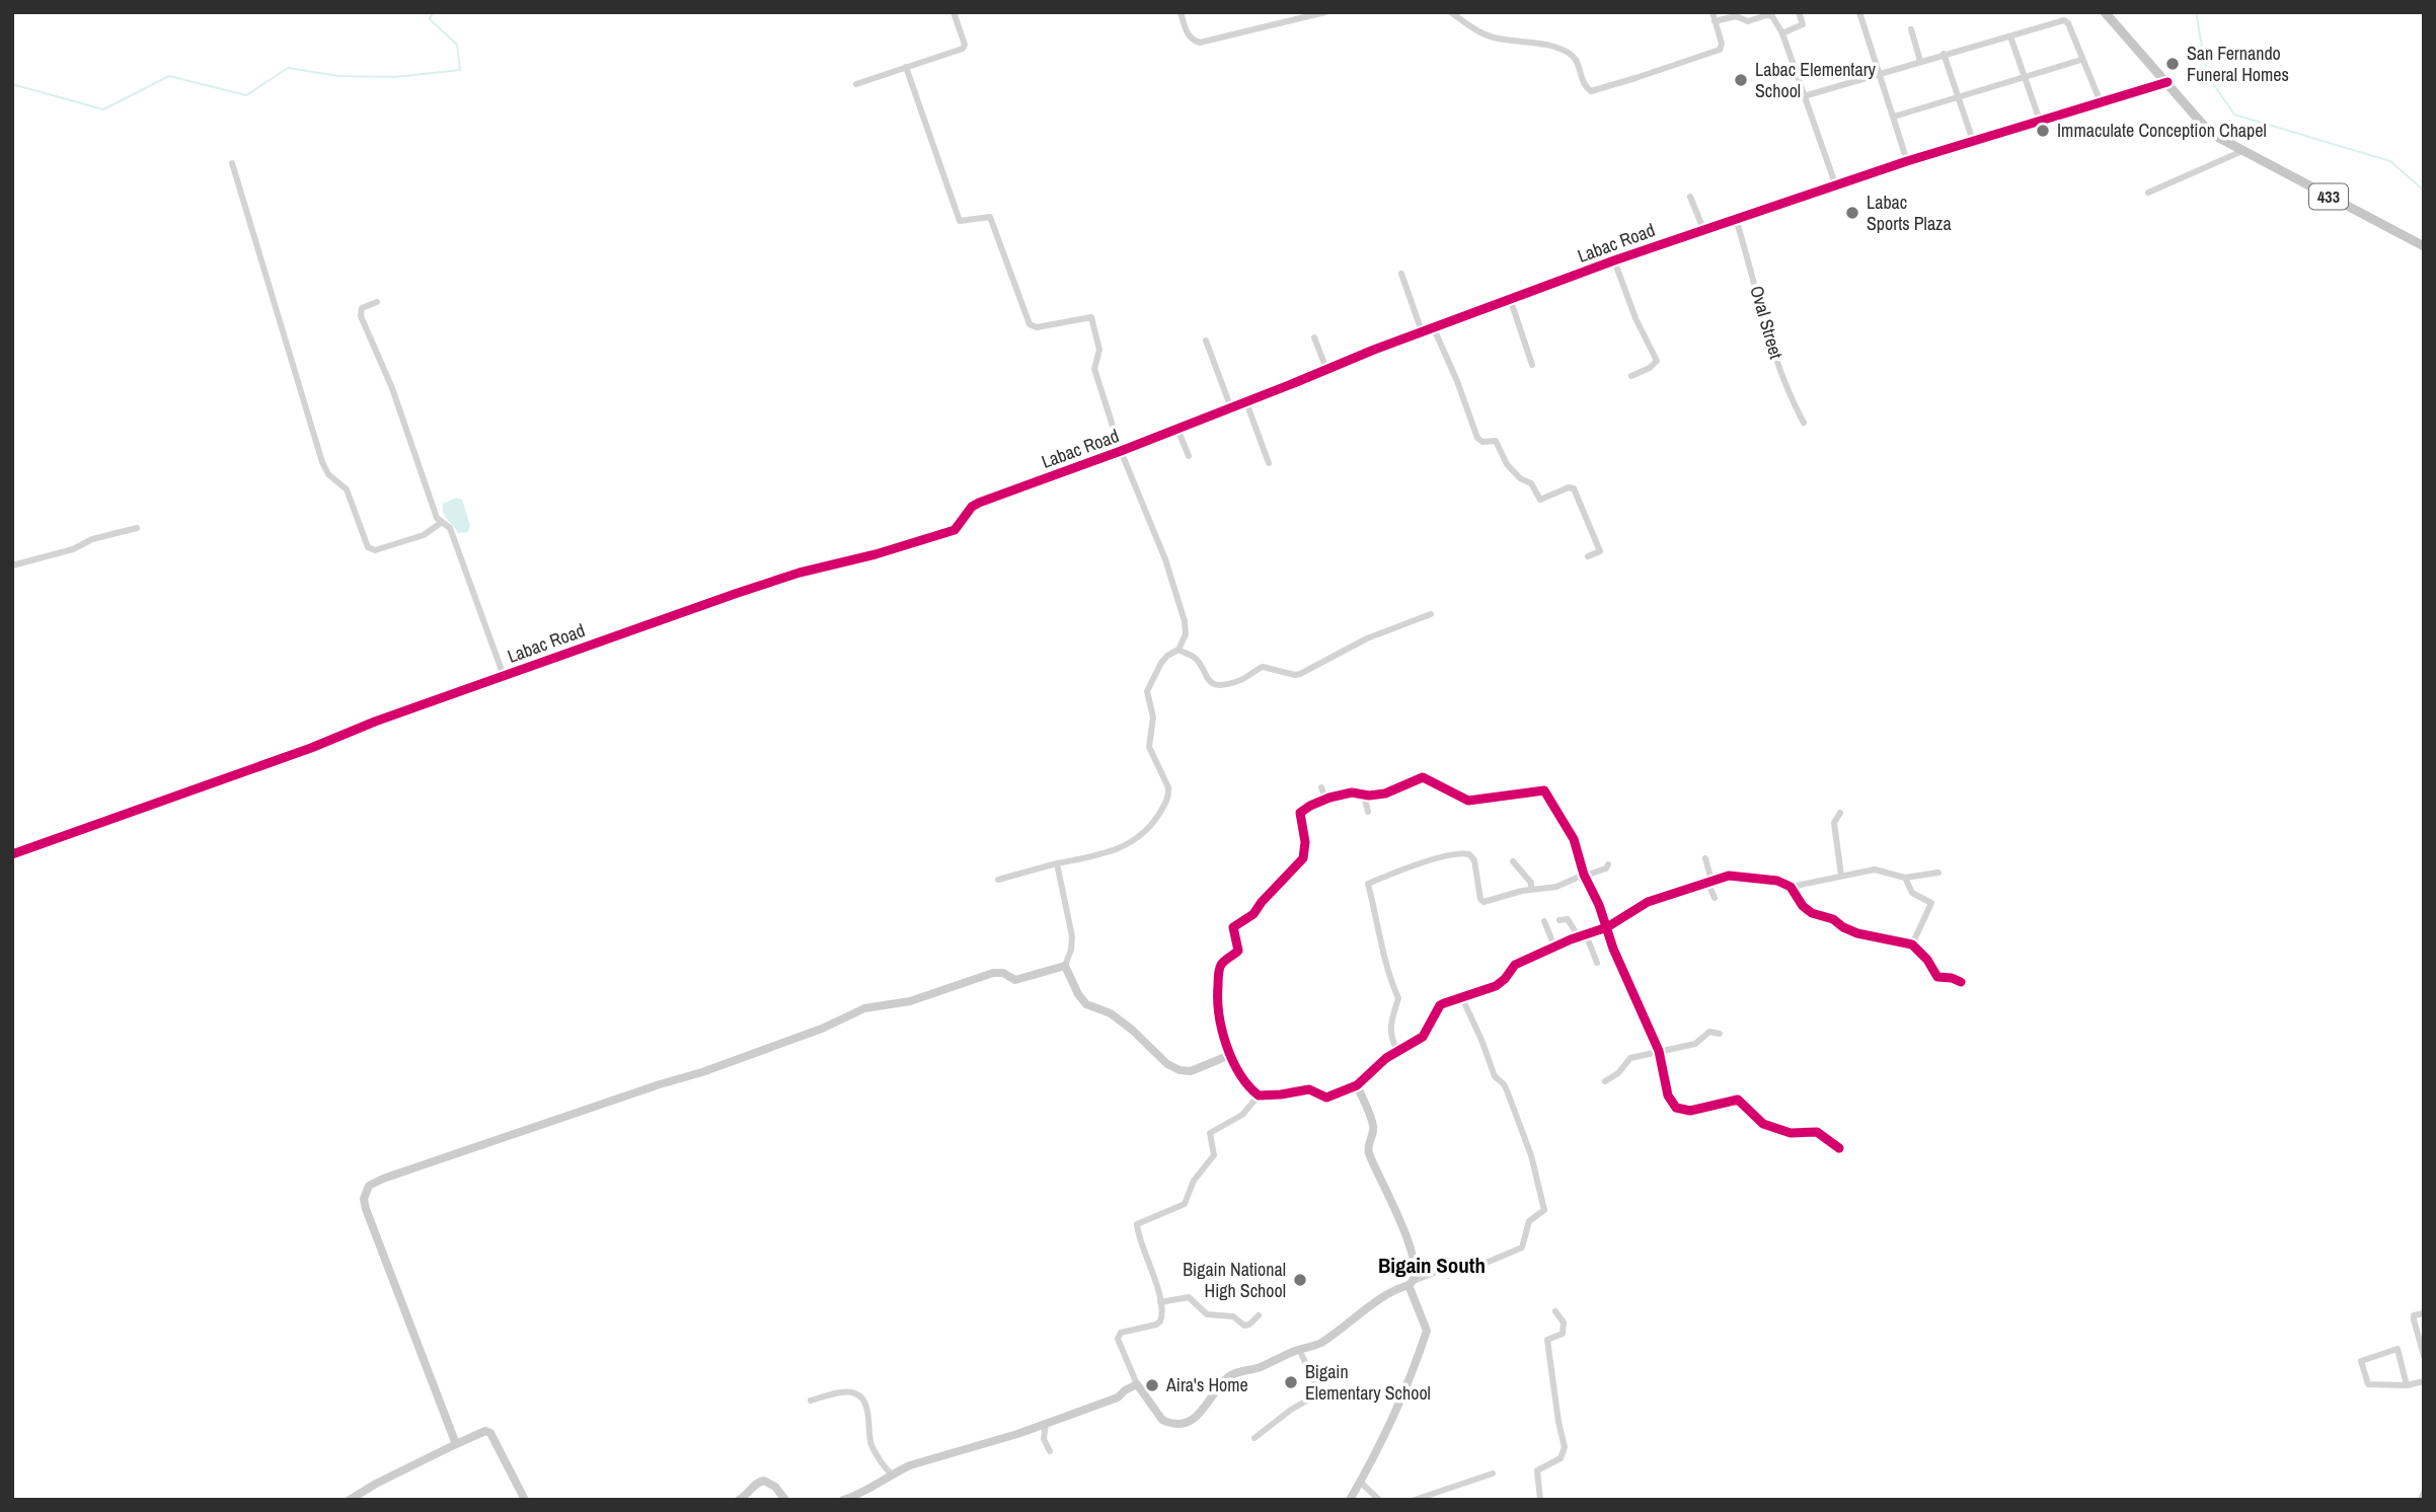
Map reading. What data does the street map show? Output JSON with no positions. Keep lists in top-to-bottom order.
{
  "streets": {
    "main road": ["433"],
    "street": ["Labac Road", "Oval Street"]
  },
  "crossings": [
    ["433", "Labac Road"],
    ["Labac Road", "Oval Street"]
  ],
  "districts": ["Bigain South"],
  "places": [
    "San Fernando Funeral Homes",
    "Labac Elementary School",
    "Immaculate Conception Chapel",
    "Labac Sports Plaza",
    "Bigain National High School",
    "Bigain Elementary School",
    "Aira's Home"
  ]
}
